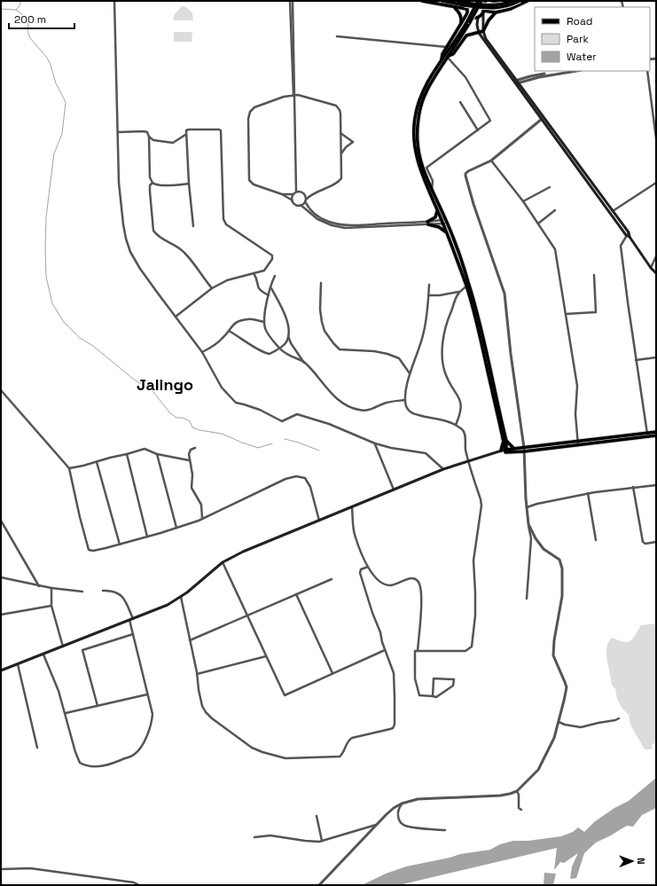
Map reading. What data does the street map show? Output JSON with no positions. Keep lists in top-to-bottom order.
{
  "districts": ["Jalingo"],
  "legend": ["Road", "Park", "Water"],
  "scale_bar": "200 m",
  "north": "right"
}
